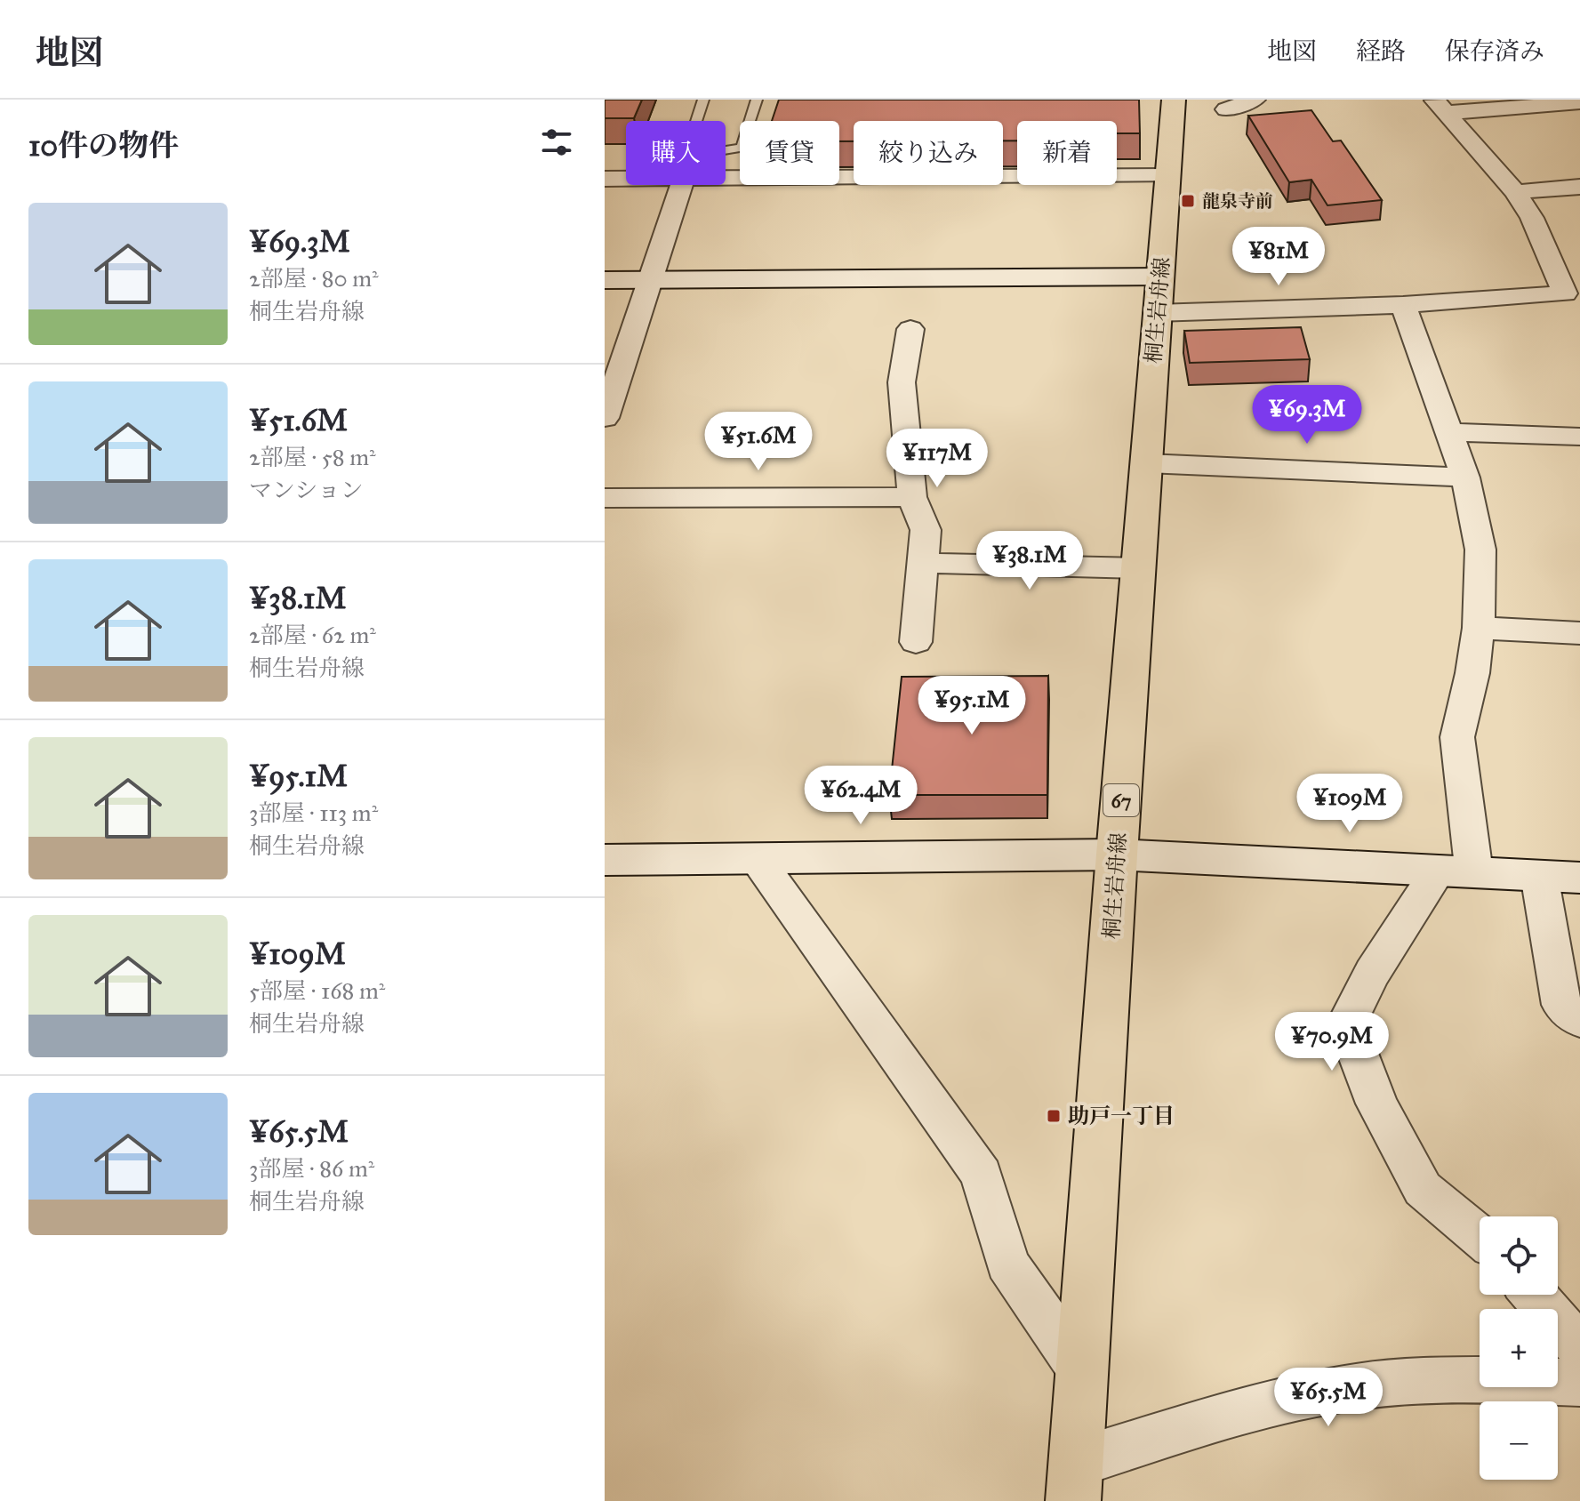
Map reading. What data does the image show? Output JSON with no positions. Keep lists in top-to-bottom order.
{
  "streets": {
    "main road": ["桐生岩舟線", "67"]
  },
  "places": {
    "transit": ["龍泉寺前", "助戸一丁目"]
  },
  "page": {
    "header": "地図",
    "nav": ["地図", "経路", "保存済み"],
    "heading": "10件の物件",
    "chip": [
      "購入",
      "賃貸",
      "絞り込み",
      "新着"
    ],
    "list": [
      {
        "name": "¥69.3M",
        "note": "2部屋 · 80 m² · 桐生岩舟線"
      },
      {
        "name": "¥51.6M",
        "note": "2部屋 · 58 m² · マンション"
      },
      {
        "name": "¥38.1M",
        "note": "2部屋 · 62 m² · 桐生岩舟線"
      },
      {
        "name": "¥95.1M",
        "note": "3部屋 · 113 m² · 桐生岩舟線"
      },
      {
        "name": "¥109M",
        "note": "5部屋 · 168 m² · 桐生岩舟線"
      },
      {
        "name": "¥65.5M",
        "note": "3部屋 · 86 m² · 桐生岩舟線"
      }
    ],
    "price": [
      "¥81M",
      "¥69.3M",
      "¥51.6M",
      "¥117M",
      "¥38.1M",
      "¥95.1M",
      "¥62.4M",
      "¥109M",
      "¥70.9M",
      "¥65.5M"
    ],
    "map_buttons": ["+", "−"]
  }
}
